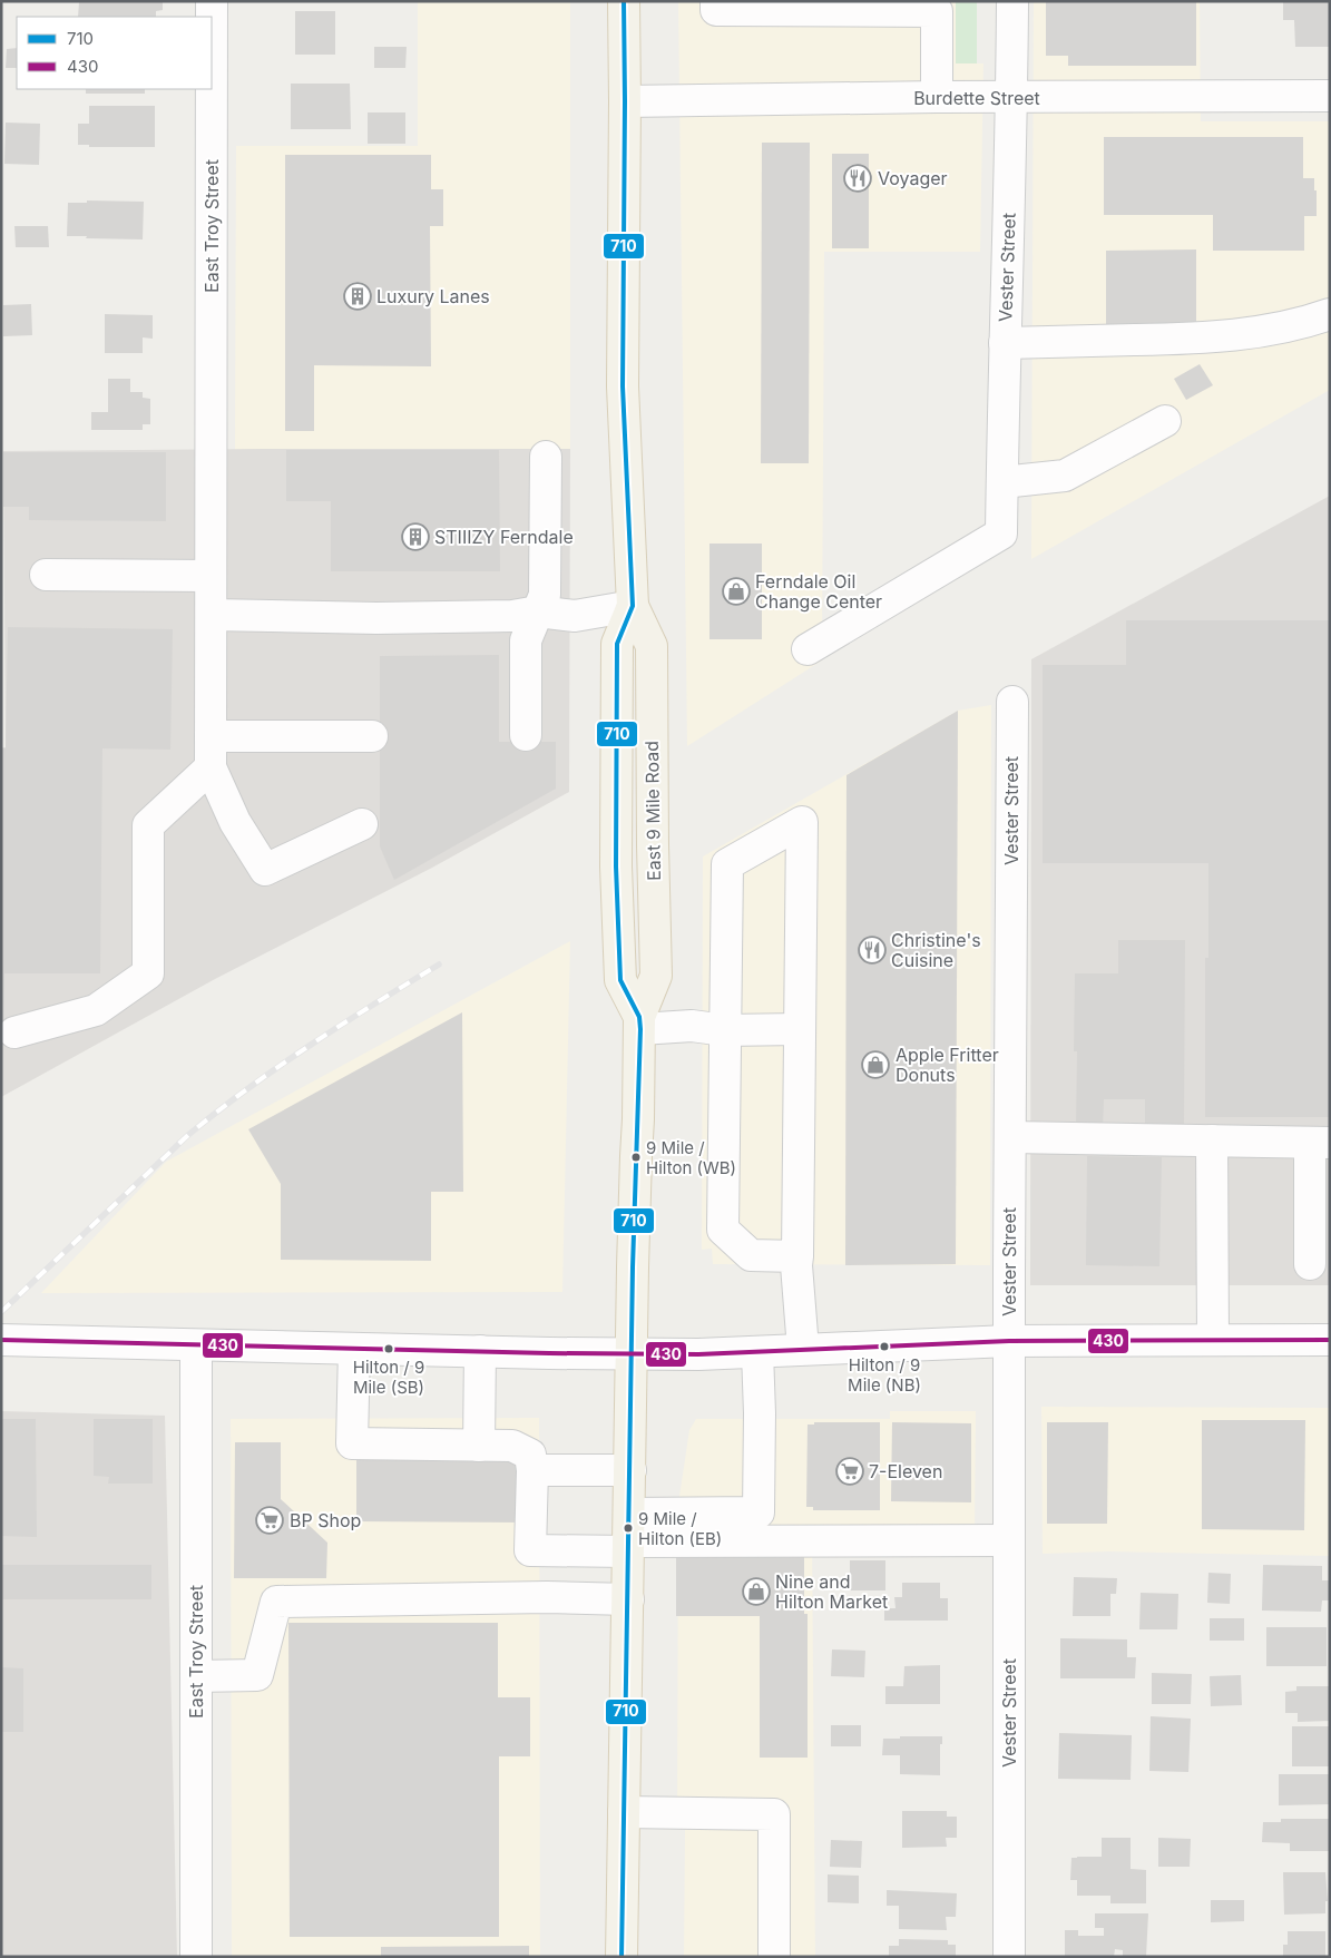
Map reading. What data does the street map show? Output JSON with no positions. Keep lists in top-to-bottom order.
{
  "streets": {
    "main road": ["East 9 Mile Road"],
    "street": ["Burdette Street", "East Troy Street", "Vester Street"]
  },
  "crossings": [
    ["Burdette Street", "Vester Street"],
    ["Burdette Street", "East 9 Mile Road"]
  ],
  "places": {
    "restaurant": ["Voyager", "Christine's Cuisine"],
    "building": ["Luxury Lanes", "STIIIZY Ferndale"],
    "shop": ["Ferndale Oil Change Center", "Apple Fritter Donuts", "Nine and Hilton Market"],
    "other": [
      "9 Mile / Hilton (WB)",
      "Hilton / 9 Mile (NB)",
      "Hilton / 9 Mile (SB)",
      "9 Mile / Hilton (EB)"
    ],
    "supermarket": ["7-Eleven", "BP Shop"]
  },
  "lines": ["transit line 710", "transit line 430"],
  "legend": ["710", "430"]
}
